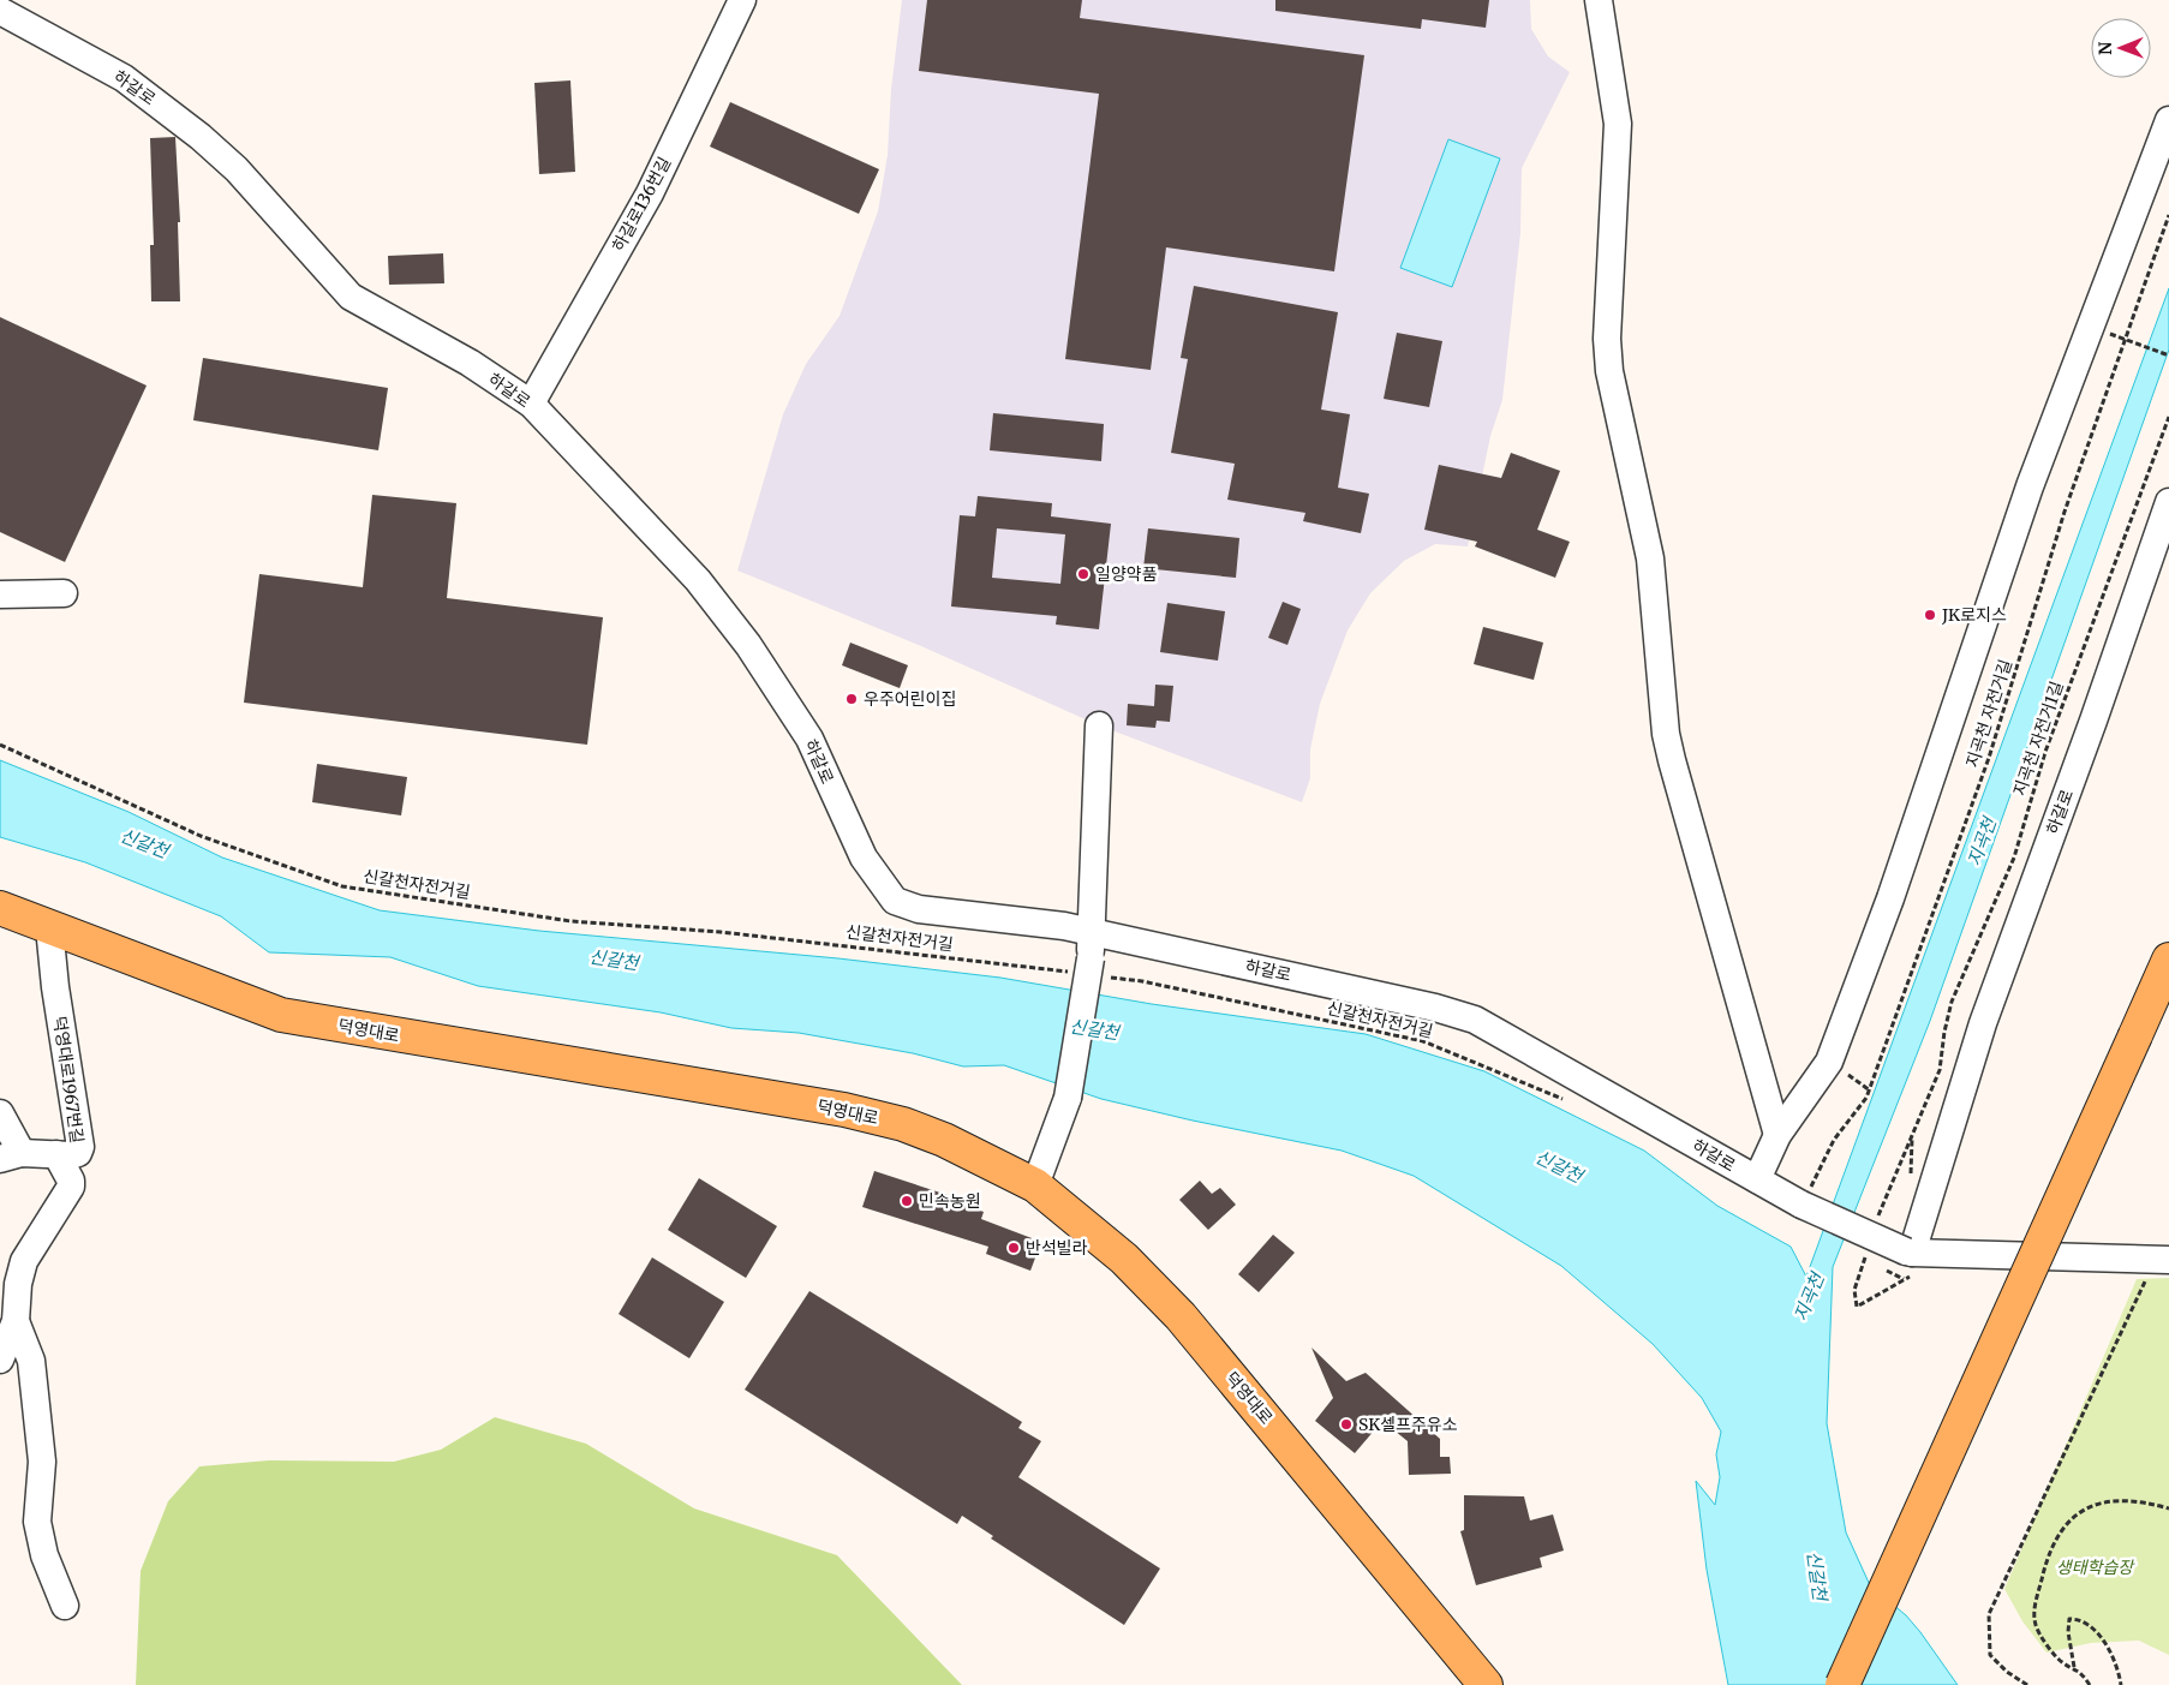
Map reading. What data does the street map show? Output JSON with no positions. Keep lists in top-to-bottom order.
{
  "streets": {
    "main road": ["덕영대로"],
    "street": ["하갈로", "하갈로136번길", "덕영대로1967번길"],
    "path": ["지곡천 자전거길", "지곡천 자전거1길", "신갈천자전거길"]
  },
  "crossings": [
    ["하갈로", "하갈로136번길"],
    ["하갈로", "지곡천 자전거길"],
    ["덕영대로", "덕영대로1967번길"]
  ],
  "water": ["지곡천", "신갈천"],
  "parks": ["생태학습장"],
  "places": [
    "일양약품",
    "JK로지스",
    "우주어린이집",
    "민속농원",
    "반석빌라",
    "SK셀프주유소"
  ],
  "north": "left"
}
